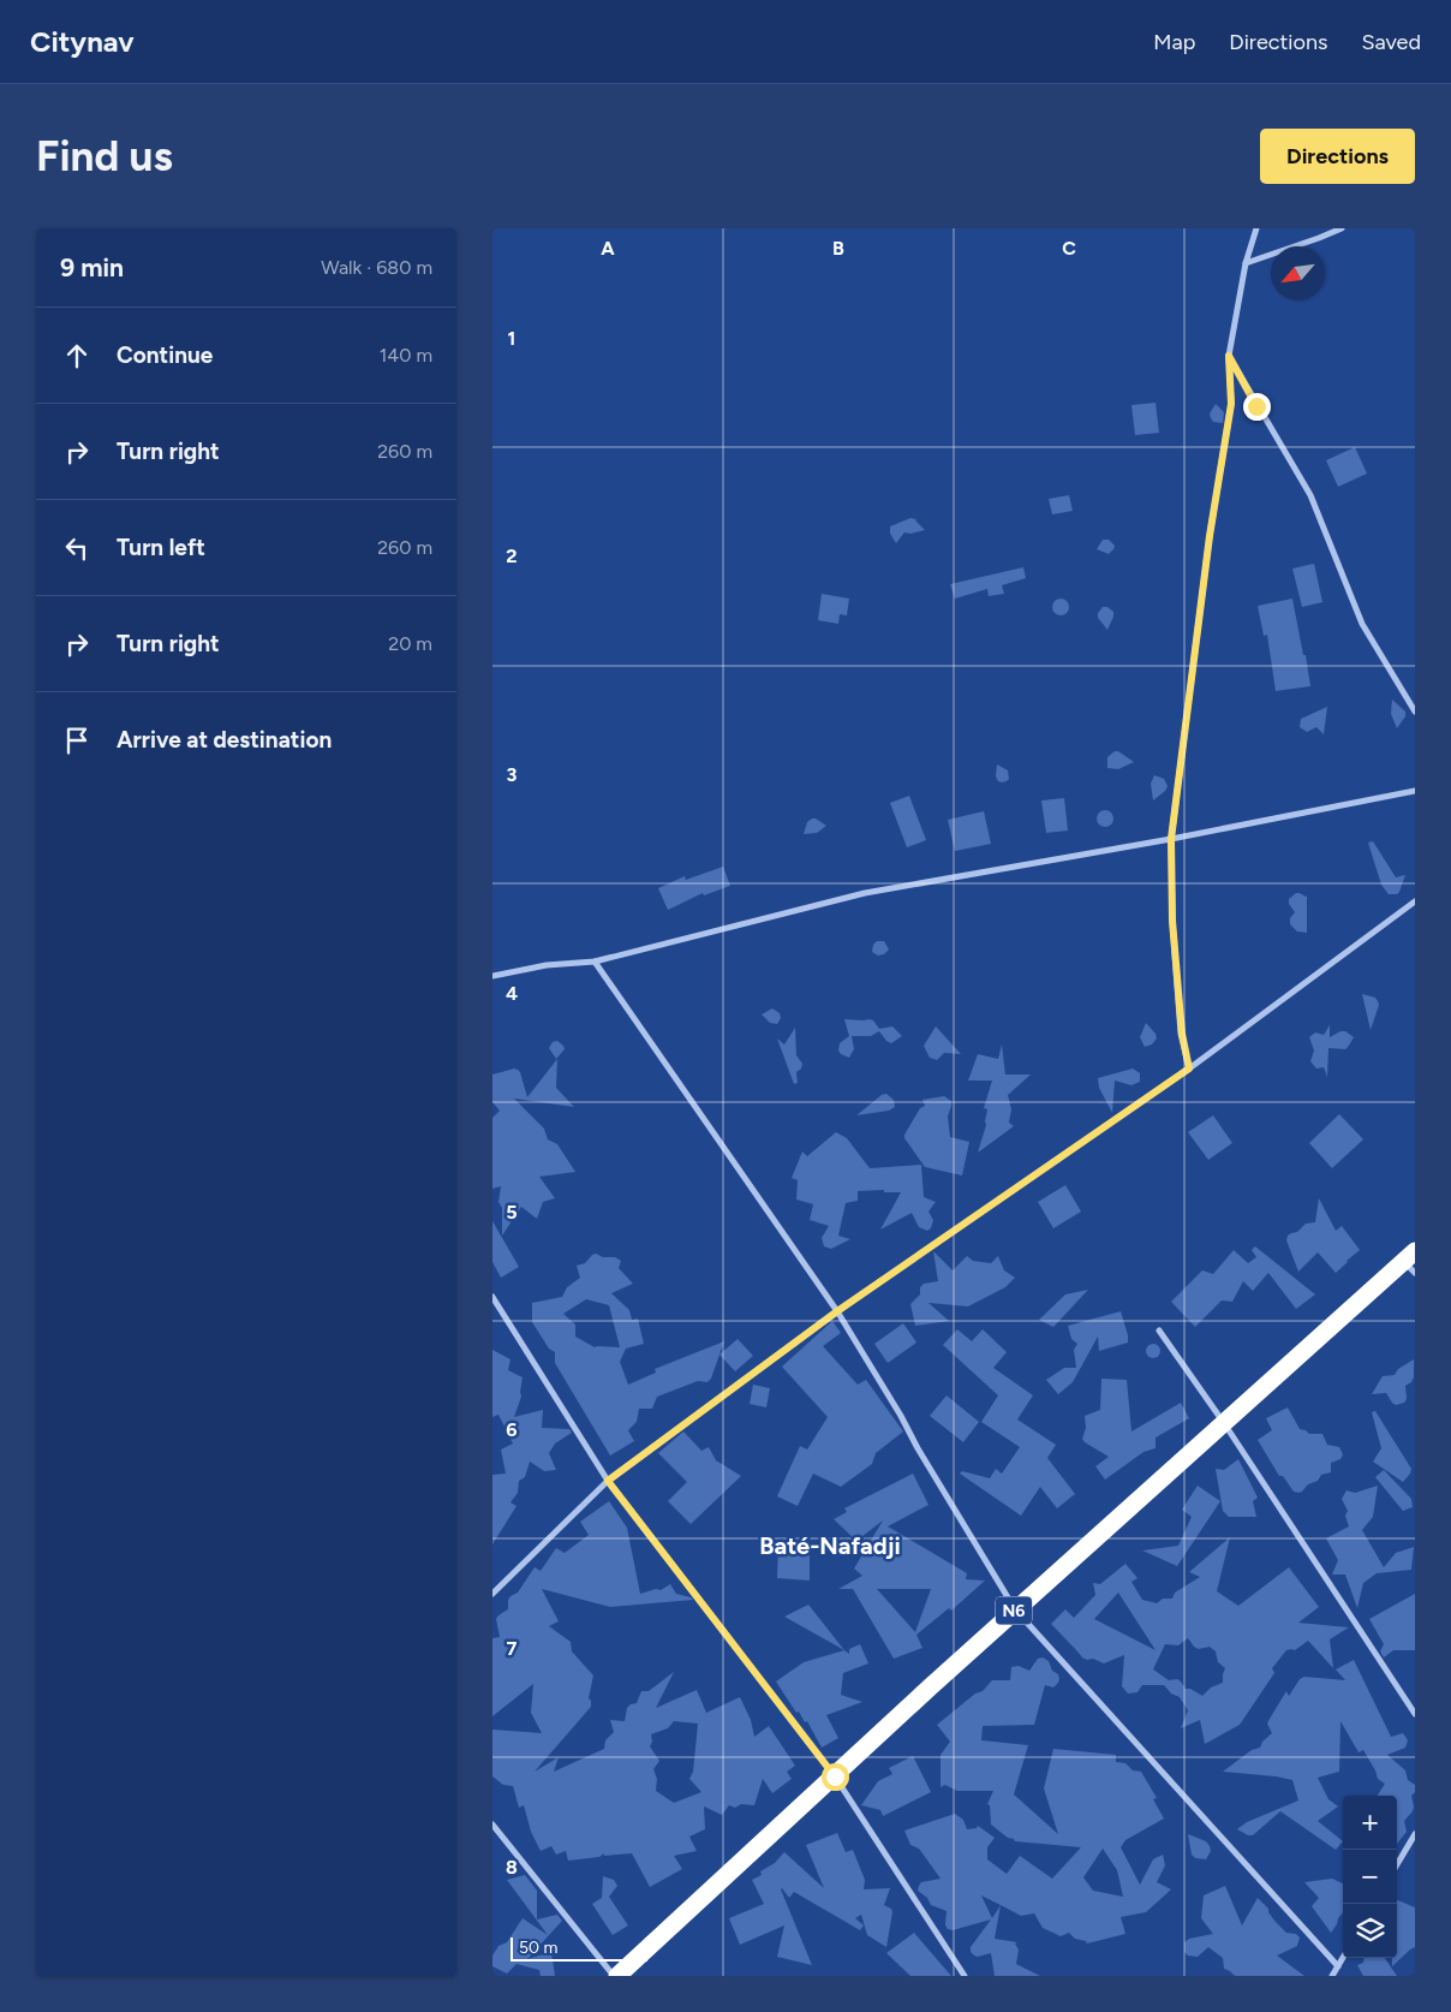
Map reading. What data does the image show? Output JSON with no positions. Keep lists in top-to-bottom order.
{
  "streets": {
    "highway": ["N6"]
  },
  "districts": ["Baté-Nafadji"],
  "scale_bar": "50 m",
  "north": "bottom left",
  "page": {
    "header": "Citynav",
    "nav": ["Map", "Directions", "Saved"],
    "buttons": "Directions",
    "title": "Find us",
    "heading": ["9 min", "Walk · 680 m"],
    "list": [
      ["Continue", "140 m"],
      ["Turn right", "260 m"],
      ["Turn left", "260 m"],
      ["Turn right", "20 m"],
      "Arrive at destination"
    ],
    "map_buttons": ["+", "−"],
    "scale": "50 m"
  },
  "grid": {
    "columns": ["A", "B", "C"],
    "rows": [
      "1",
      "2",
      "3",
      "4",
      "5",
      "6",
      "7",
      "8"
    ]
  }
}
